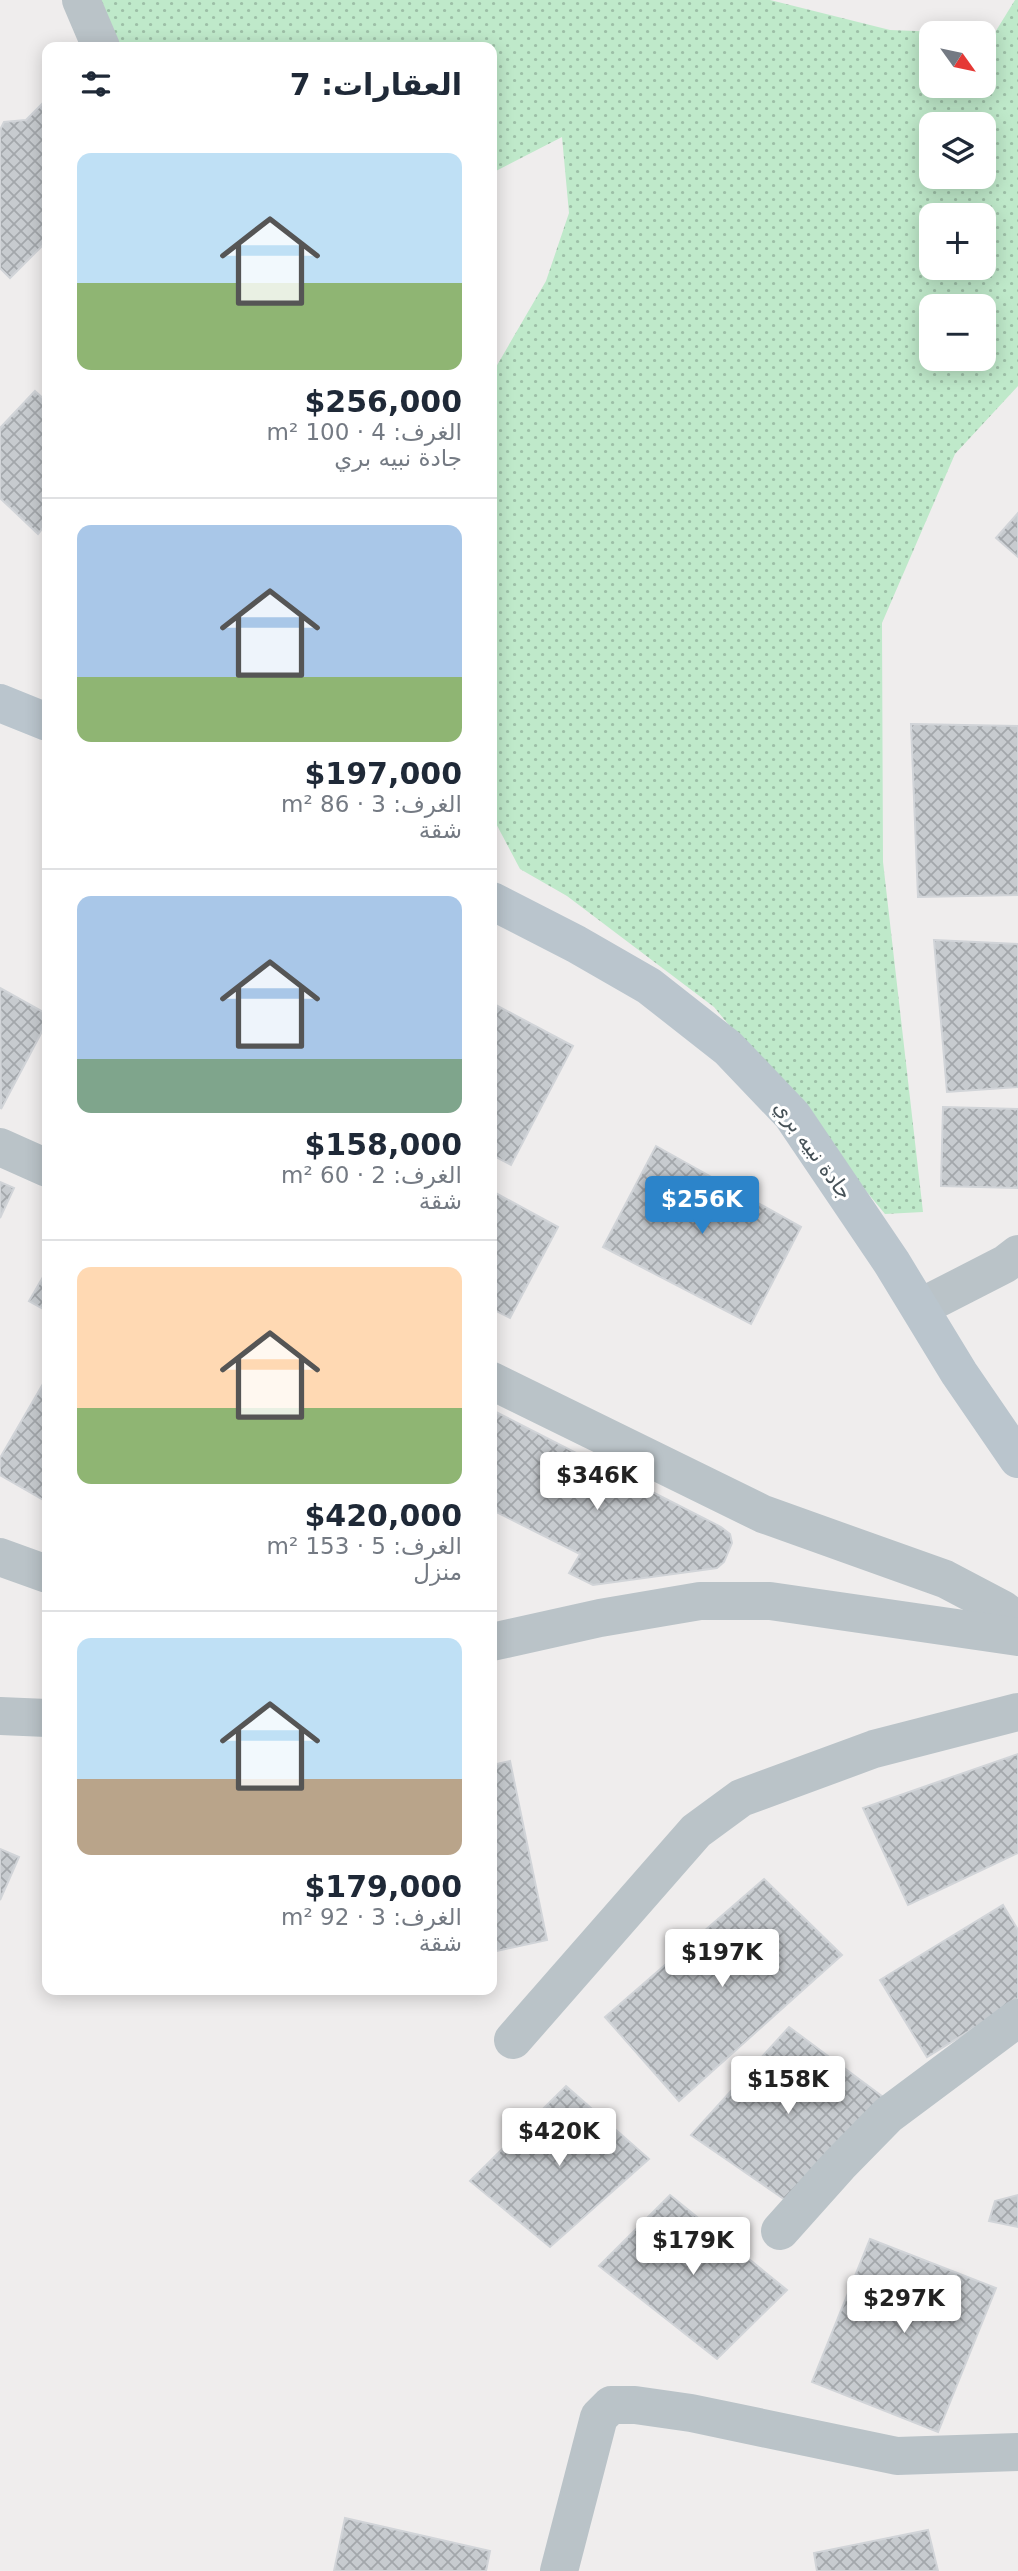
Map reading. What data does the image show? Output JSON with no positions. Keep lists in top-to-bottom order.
{
  "streets": {
    "street": ["جادة نبيه بري"]
  },
  "north": "bottom right",
  "page": {
    "map_buttons": ["+", "−"],
    "heading": "العقارات: 7",
    "list": [
      {
        "name": "$256,000",
        "note": "الغرف: 4 · 100 m² · جادة نبيه بري"
      },
      {
        "name": "$197,000",
        "note": "الغرف: 3 · 86 m² · شقة"
      },
      {
        "name": "$158,000",
        "note": "الغرف: 2 · 60 m² · شقة"
      },
      {
        "name": "$420,000",
        "note": "الغرف: 5 · 153 m² · منزل"
      },
      {
        "name": "$179,000",
        "note": "الغرف: 3 · 92 m² · شقة"
      }
    ],
    "price": [
      "$256K",
      "$346K",
      "$197K",
      "$158K",
      "$420K",
      "$179K",
      "$297K"
    ]
  }
}
